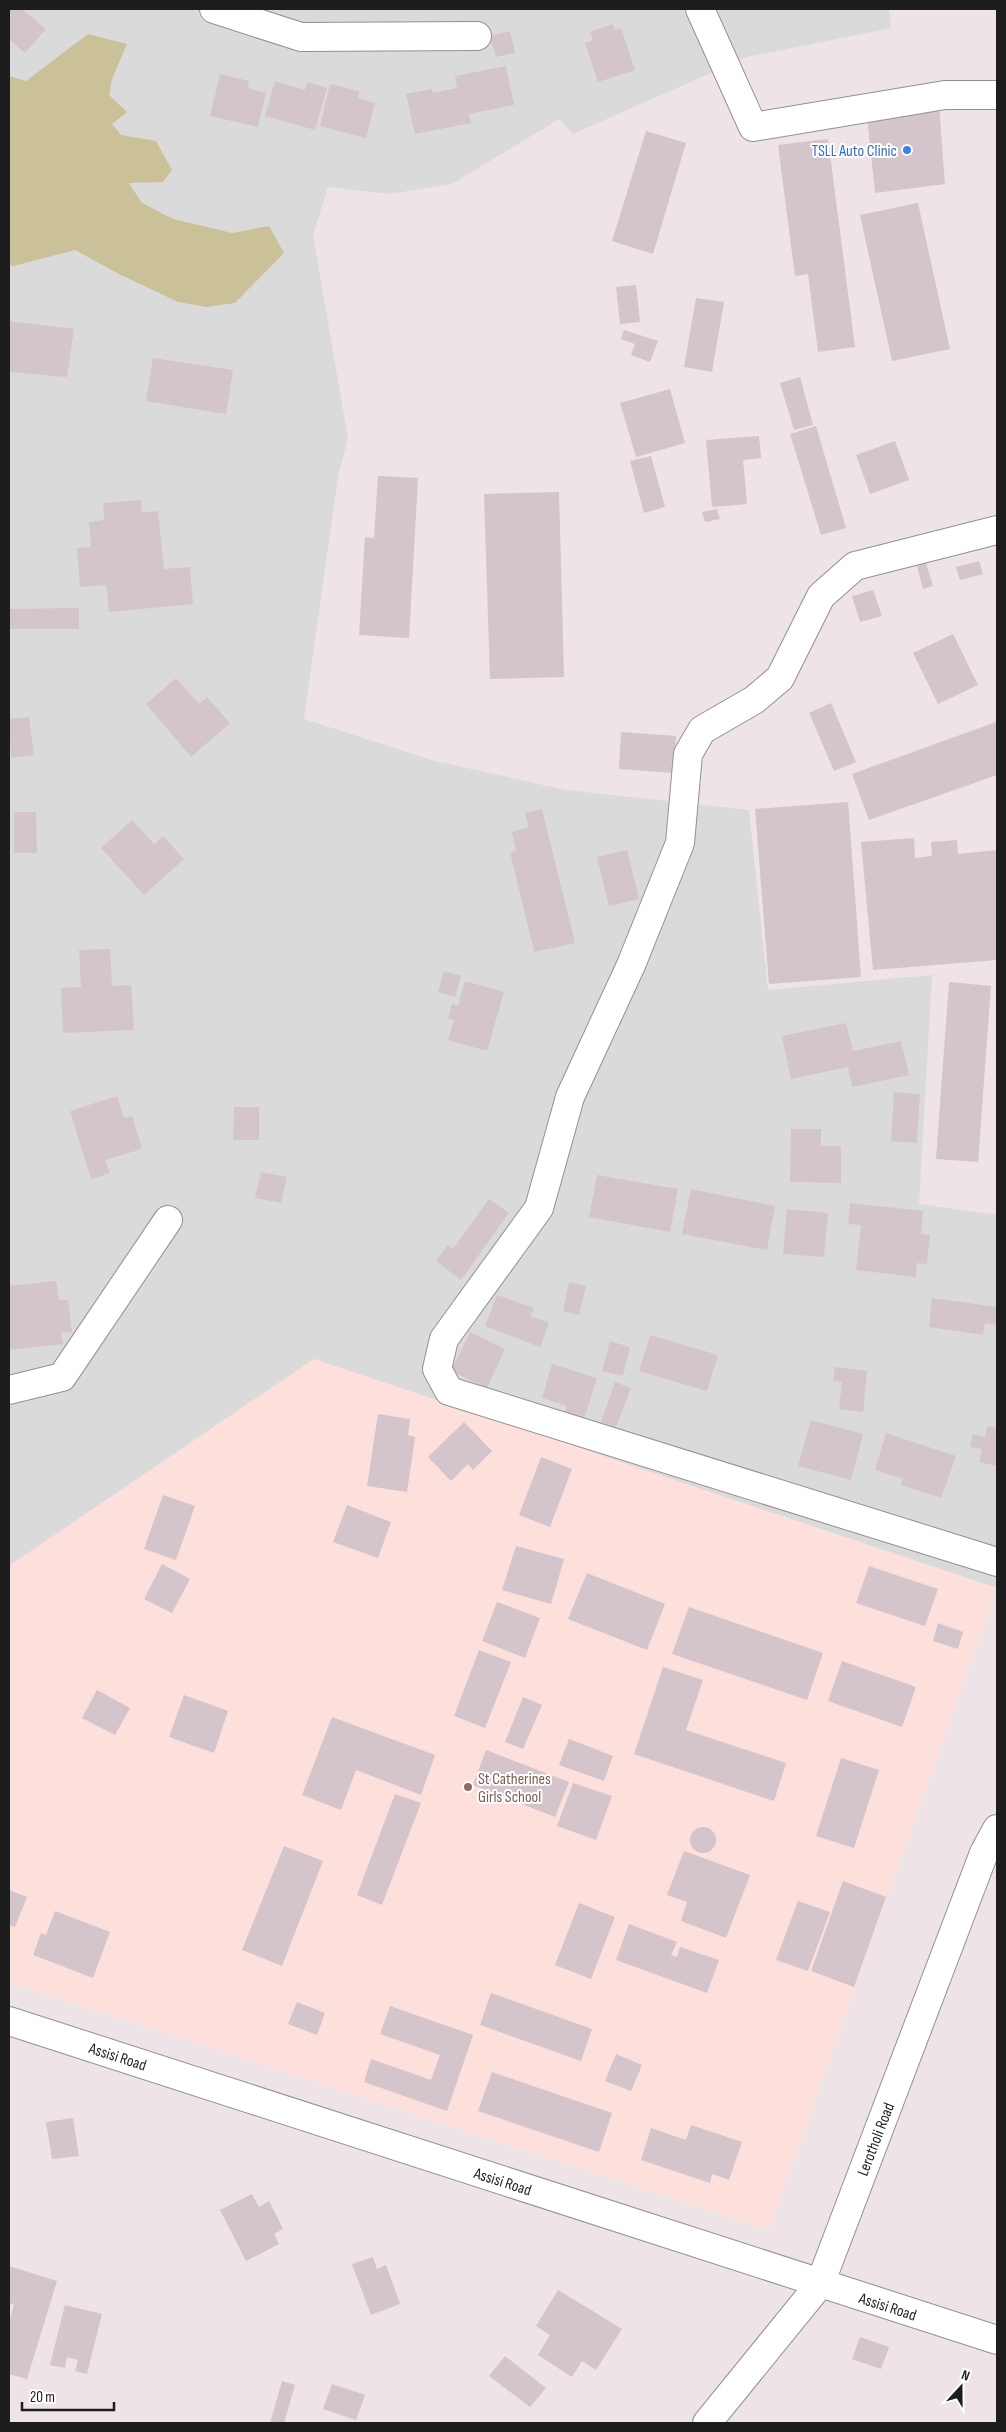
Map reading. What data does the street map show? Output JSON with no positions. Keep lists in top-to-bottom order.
{
  "streets": {
    "street": ["Assisi Road", "Lerotholi Road"]
  },
  "crossings": [
    ["Assisi Road", "Lerotholi Road"]
  ],
  "places": ["TSLL Auto Clinic", "St Catherines Girls School"],
  "scale_bar": "20 m",
  "north": "top"
}
